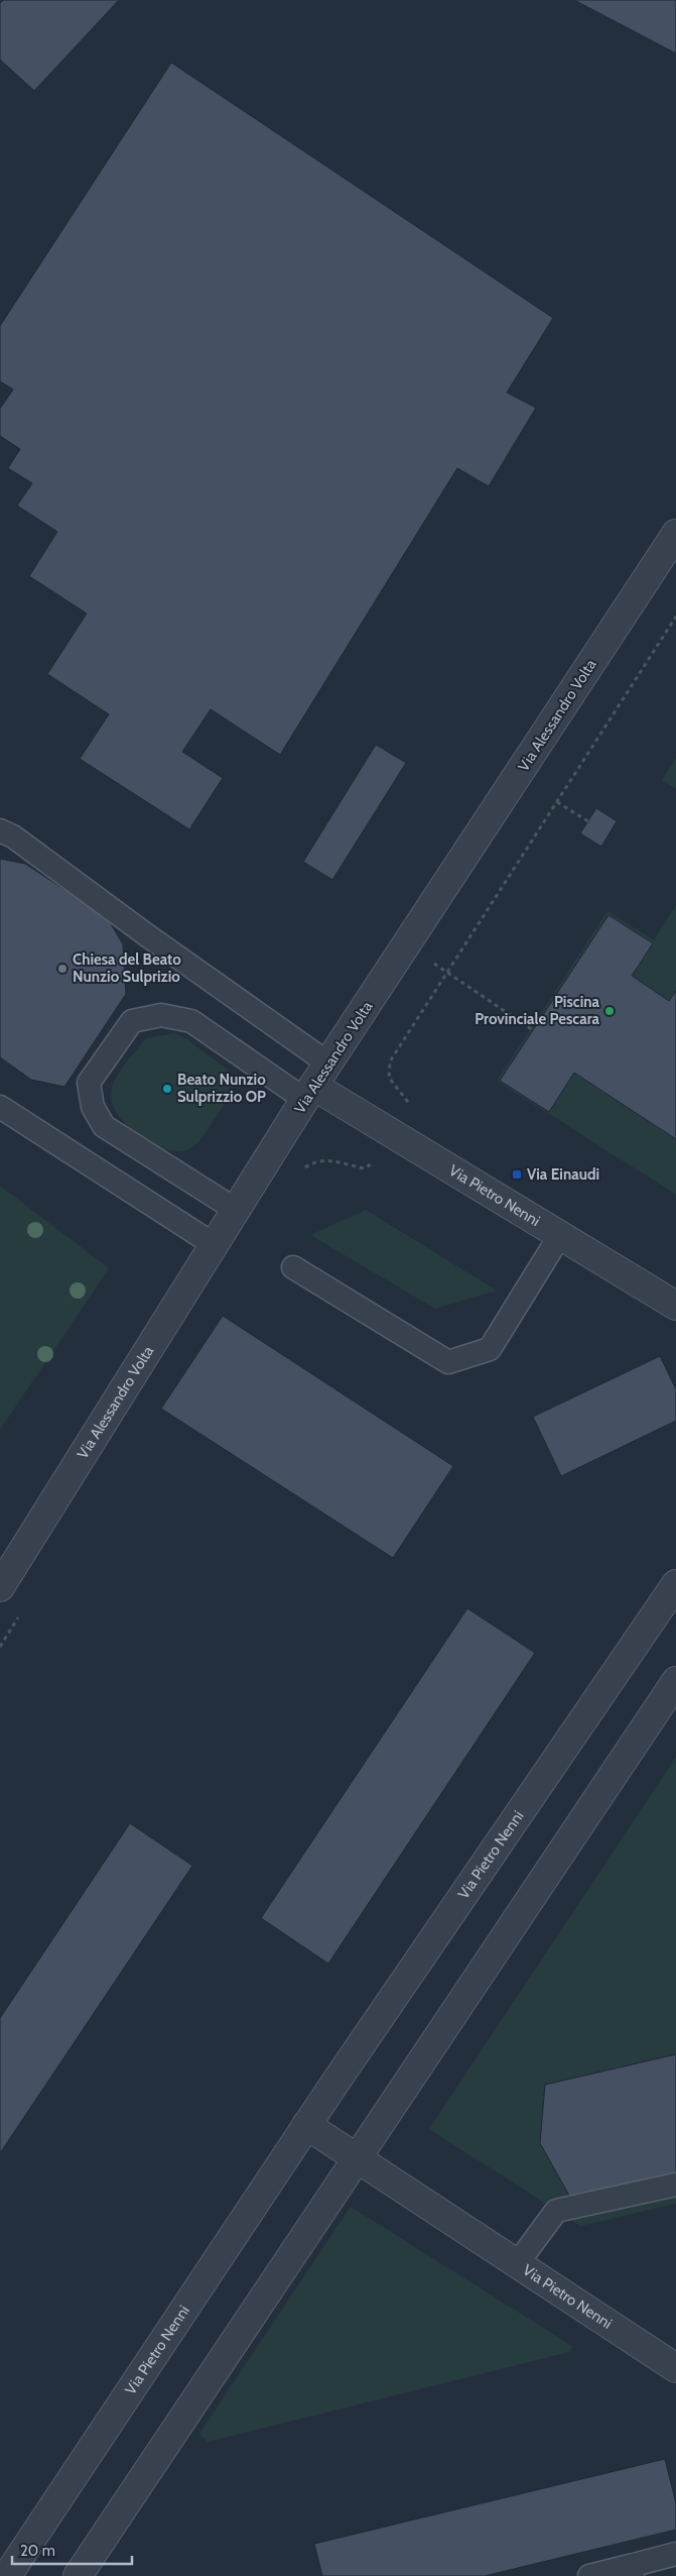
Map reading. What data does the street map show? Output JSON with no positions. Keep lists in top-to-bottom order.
{
  "streets": {
    "street": ["Via Alessandro Volta", "Via Pietro Nenni"]
  },
  "crossings": [
    ["Via Alessandro Volta", "Via Pietro Nenni"]
  ],
  "places": {
    "other": ["Chiesa del Beato Nunzio Sulprizio", "Piscina Provinciale Pescara", "Beato Nunzio Sulprizzio OP"],
    "transit": ["Via Einaudi"]
  },
  "scale_bar": "20 m"
}
